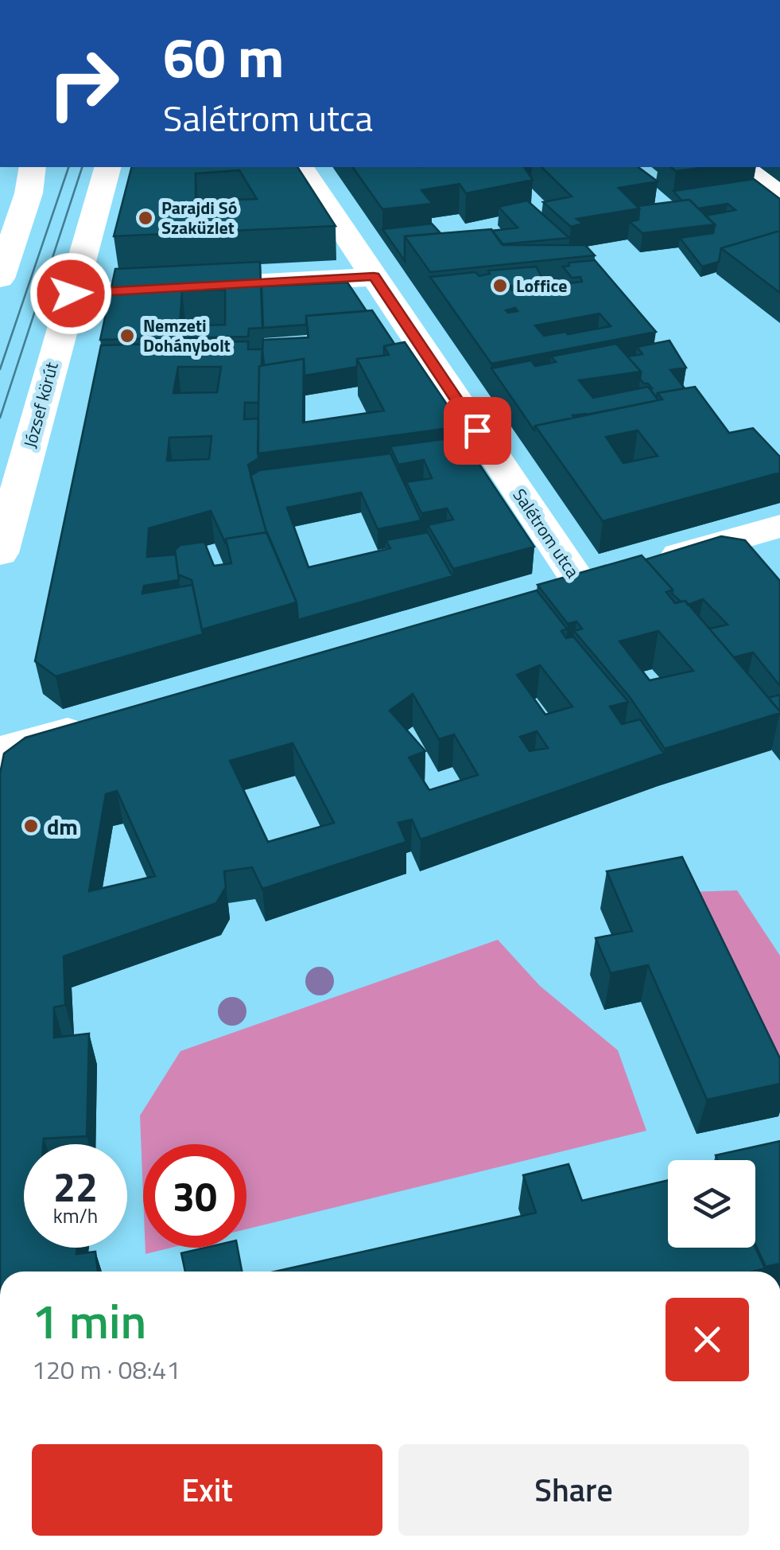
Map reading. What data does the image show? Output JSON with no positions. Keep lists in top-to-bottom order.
{
  "streets": {
    "street": ["József körút", "Salétrom utca"]
  },
  "places": [
    "Parajdi Só Szaküzlet",
    "Loffice",
    "Nemzeti Dohánybolt",
    "dm"
  ],
  "page": {
    "turn": ["60 m", "Salétrom utca"],
    "speed": "22 km/h",
    "limit": "30",
    "heading": ["1 min", "120 m · 08:41"],
    "buttons": ["Exit", "Share"]
  }
}
